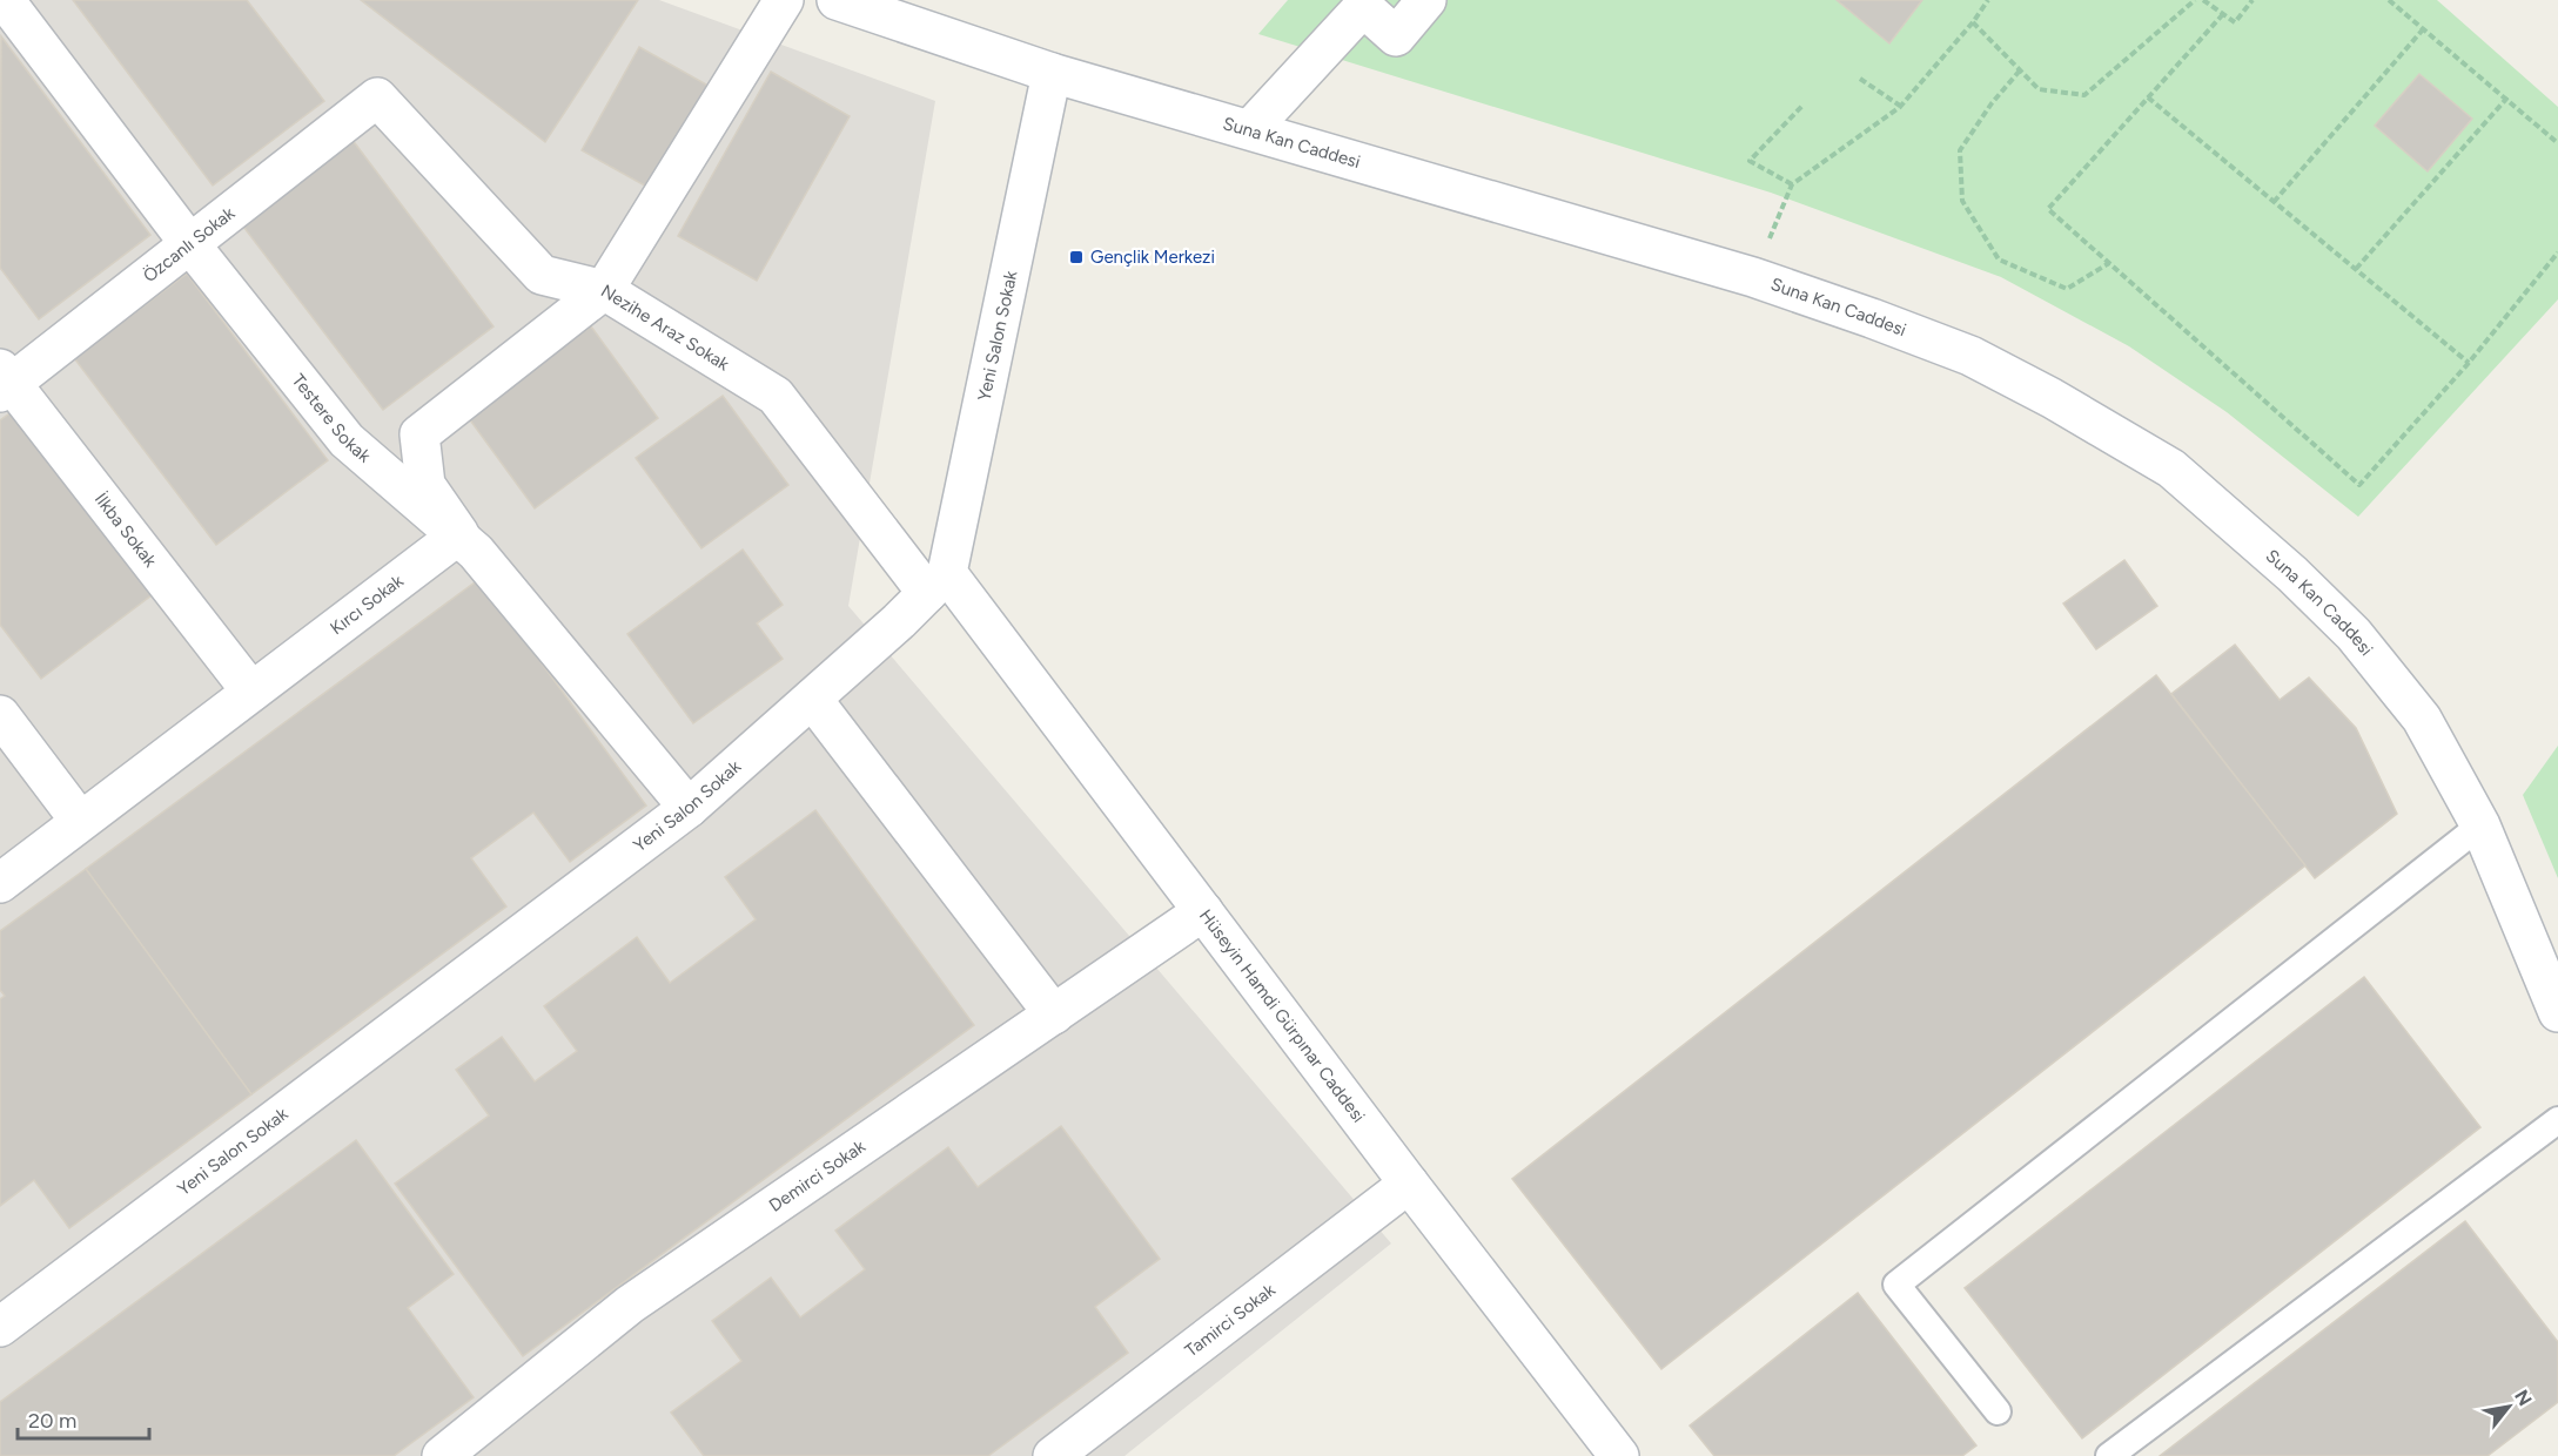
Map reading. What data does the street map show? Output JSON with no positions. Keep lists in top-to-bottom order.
{
  "streets": {
    "street": [
      "Suna Kan Caddesi",
      "Özcanlı Sokak",
      "Nezihe Araz Sokak",
      "Yeni Salon Sokak",
      "Testere Sokak",
      "İlkba Sokak",
      "Kırcı Sokak",
      "Hüseyin Hamdi Gürpınar Caddesi",
      "Demirci Sokak",
      "Tamirci Sokak"
    ]
  },
  "crossings": [
    ["Suna Kan Caddesi", "Yeni Salon Sokak"],
    ["Özcanlı Sokak", "Nezihe Araz Sokak"],
    ["Özcanlı Sokak", "Testere Sokak"],
    ["Özcanlı Sokak", "İlkba Sokak"],
    ["Nezihe Araz Sokak", "Yeni Salon Sokak"],
    ["Nezihe Araz Sokak", "Hüseyin Hamdi Gürpınar Caddesi"],
    ["Yeni Salon Sokak", "Testere Sokak"],
    ["Yeni Salon Sokak", "Hüseyin Hamdi Gürpınar Caddesi"],
    ["Testere Sokak", "Kırcı Sokak"],
    ["İlkba Sokak", "Kırcı Sokak"],
    ["Hüseyin Hamdi Gürpınar Caddesi", "Demirci Sokak"],
    ["Hüseyin Hamdi Gürpınar Caddesi", "Tamirci Sokak"]
  ],
  "places": {
    "transit": ["Gençlik Merkezi"]
  },
  "scale_bar": "20 m",
  "north": "top right"
}
